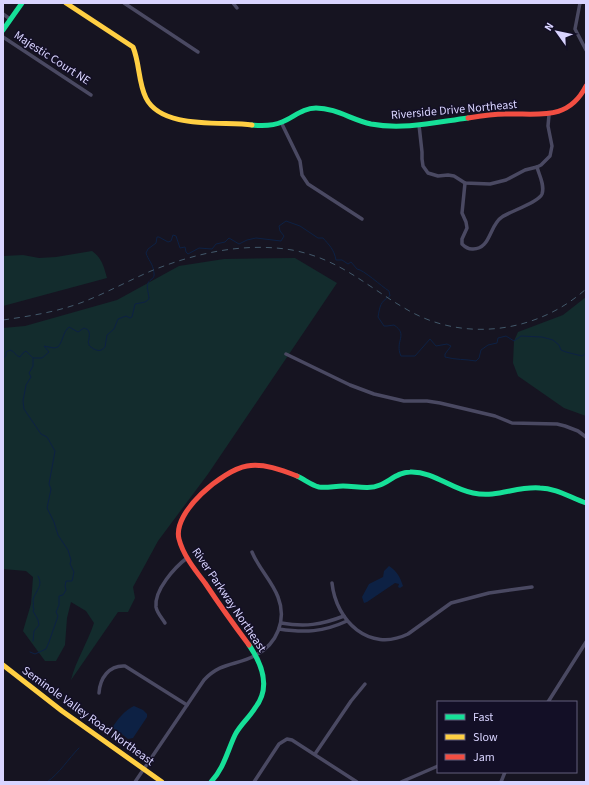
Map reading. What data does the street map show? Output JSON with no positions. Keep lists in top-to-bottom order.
{
  "streets": {
    "street": [
      "Majestic Court NE",
      "Riverside Drive Northeast",
      "River Parkway Northeast",
      "Seminole Valley Road Northeast"
    ]
  },
  "legend": ["Fast", "Slow", "Jam"],
  "north": "top left"
}
